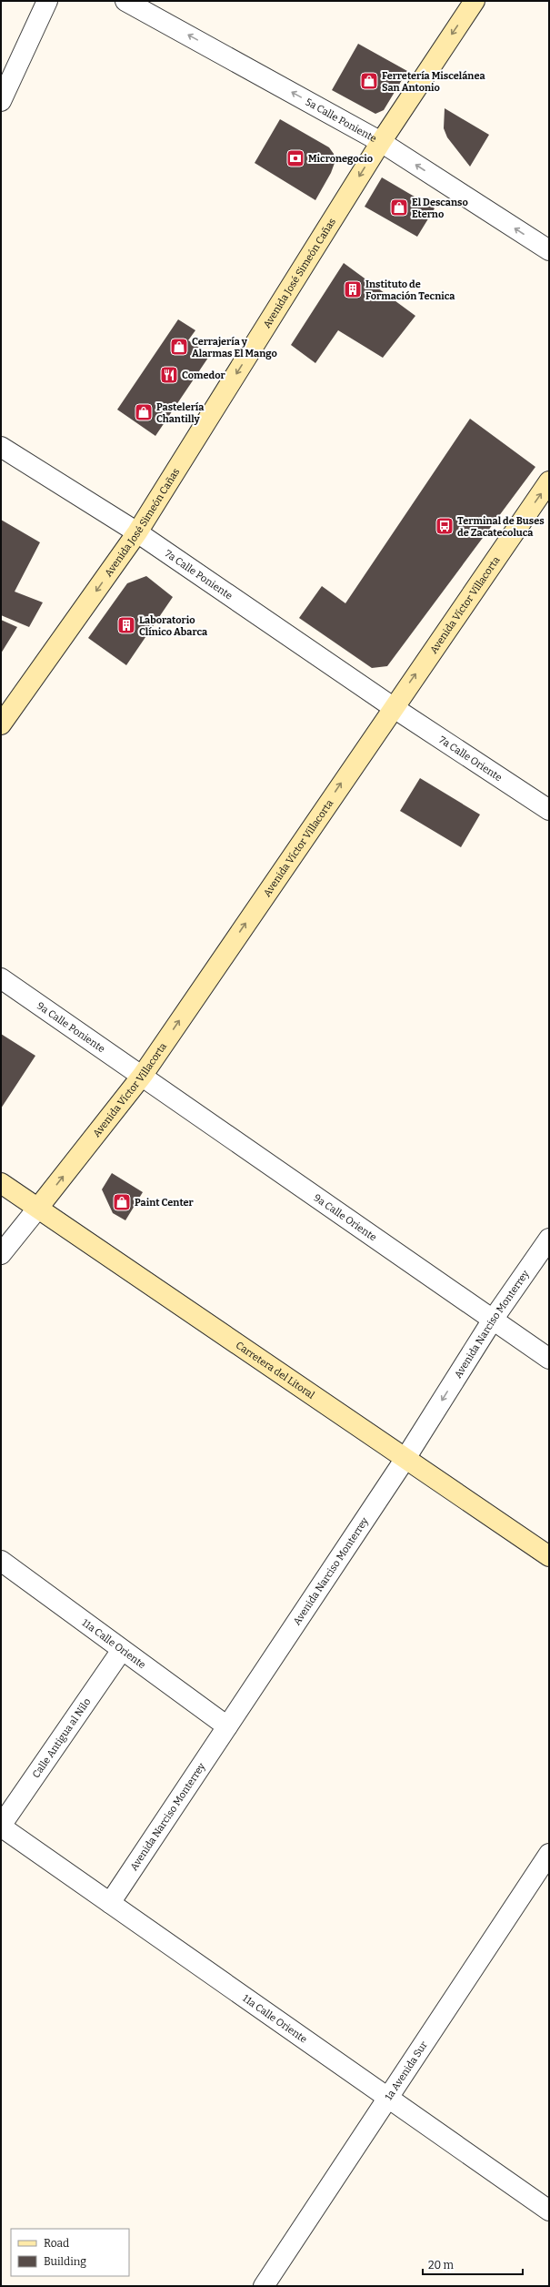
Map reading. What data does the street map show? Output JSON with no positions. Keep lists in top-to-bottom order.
{
  "streets": {
    "main road": ["Avenida José Simeón Cañas", "Avenida Víctor Villacorta", "Carretera del Litoral"],
    "street": [
      "5a Calle Poniente",
      "7a Calle Poniente",
      "7a Calle Oriente",
      "9a Calle Poniente",
      "9a Calle Oriente",
      "Avenida Narciso Monterrey",
      "11a Calle Oriente",
      "Calle Antigua al Nilo",
      "1a Avenida Sur"
    ]
  },
  "crossings": [
    ["5a Calle Poniente", "Avenida José Simeón Cañas"],
    ["Avenida José Simeón Cañas", "7a Calle Poniente"],
    ["7a Calle Poniente", "Avenida Víctor Villacorta"],
    ["7a Calle Poniente", "7a Calle Oriente"],
    ["Avenida Víctor Villacorta", "7a Calle Oriente"],
    ["Avenida Víctor Villacorta", "9a Calle Poniente"],
    ["Avenida Víctor Villacorta", "9a Calle Oriente"],
    ["Avenida Víctor Villacorta", "Carretera del Litoral"],
    ["9a Calle Poniente", "9a Calle Oriente"],
    ["9a Calle Oriente", "Avenida Narciso Monterrey"],
    ["Avenida Narciso Monterrey", "Carretera del Litoral"],
    ["Avenida Narciso Monterrey", "11a Calle Oriente"],
    ["11a Calle Oriente", "Calle Antigua al Nilo"],
    ["11a Calle Oriente", "1a Avenida Sur"]
  ],
  "one_way": ["5a Calle Poniente", "Avenida José Simeón Cañas", "Avenida Víctor Villacorta"],
  "places": {
    "shop": [
      "Ferretería Miscelánea San Antonio",
      "El Descanso Eterno",
      "Cerrajería y Alarmas El Mango",
      "Pastelería Chantilly",
      "Paint Center"
    ],
    "bank": ["Micronegocio"],
    "building": ["Instituto de Formación Tecnica", "Laboratorio Clínico Abarca"],
    "restaurant": ["Comedor"],
    "bus stop": ["Terminal de Buses de Zacatecoluca"]
  },
  "legend": ["Road", "Building"],
  "scale_bar": "20 m"
}
